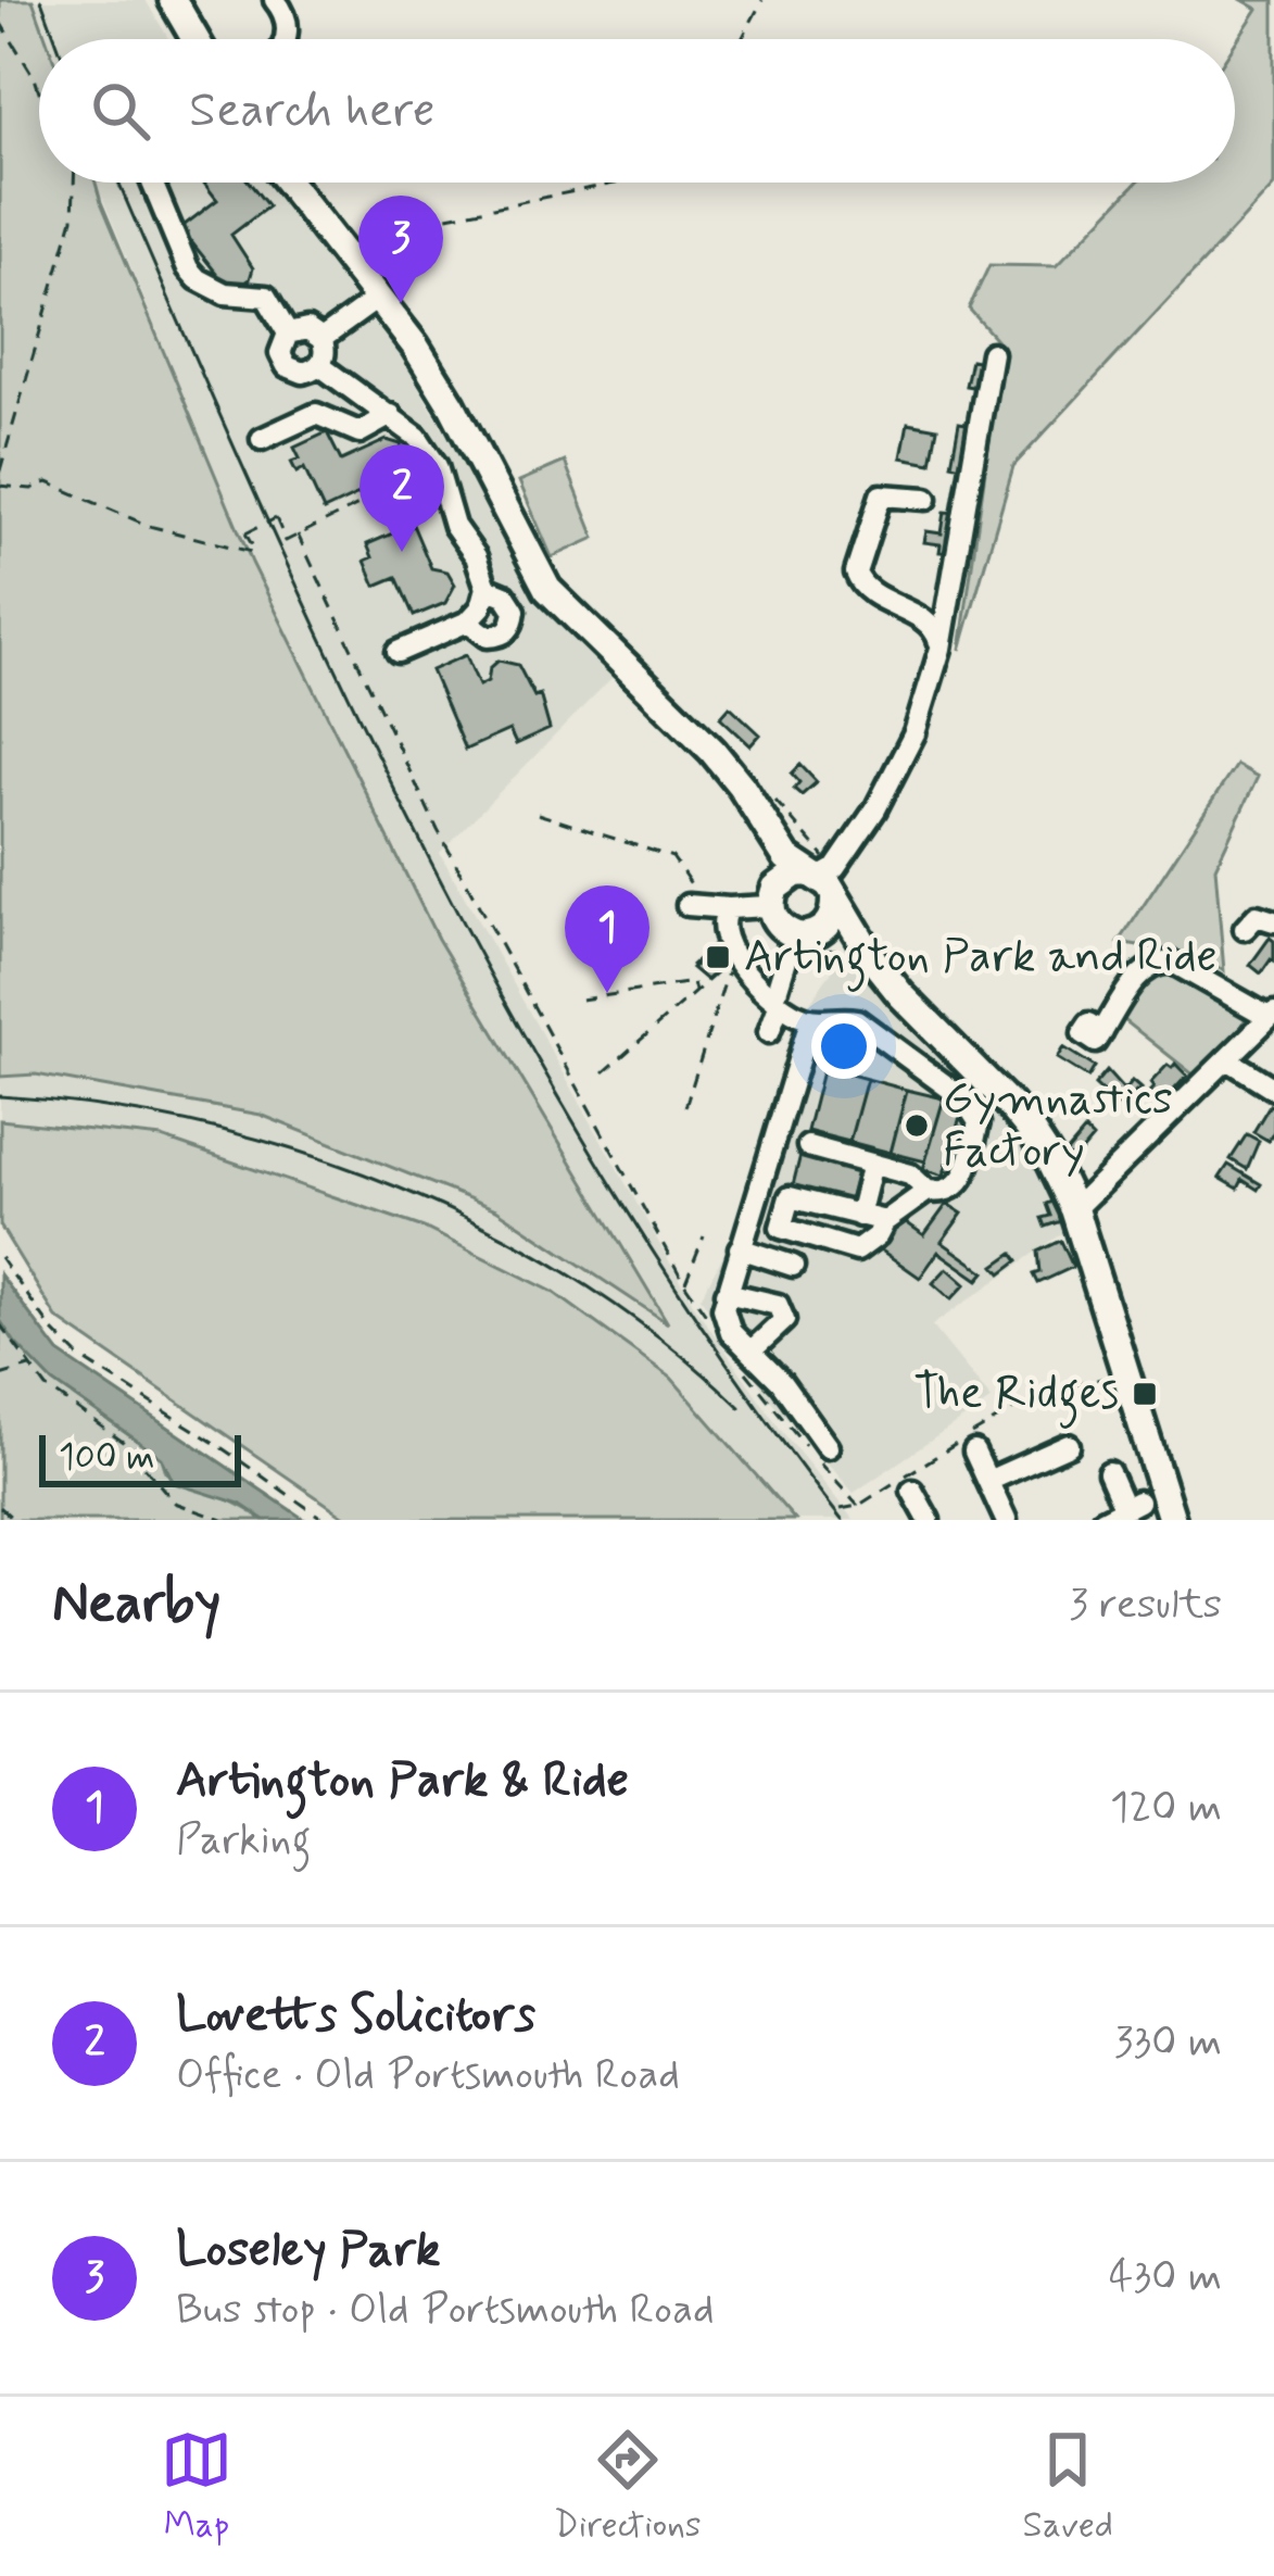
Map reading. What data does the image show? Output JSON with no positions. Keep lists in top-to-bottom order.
{
  "places": {
    "transit": ["Artington Park and Ride", "The Ridges"],
    "other": ["Gymnastics Factory"]
  },
  "scale_bar": "100 m",
  "page": {
    "search": "Search here",
    "pins": ["3", "2", "1"],
    "scale": "100 m",
    "heading": ["Nearby", "3 results"],
    "list": [
      {
        "mark": "1",
        "name": "Artington Park & Ride",
        "note": "Parking",
        "value": "120 m"
      },
      {
        "mark": "2",
        "name": "Lovetts Solicitors",
        "note": "Office · Old Portsmouth Road",
        "value": "330 m"
      },
      {
        "mark": "3",
        "name": "Loseley Park",
        "note": "Bus stop · Old Portsmouth Road",
        "value": "430 m"
      }
    ],
    "nav": ["Map", "Directions", "Saved"]
  }
}
